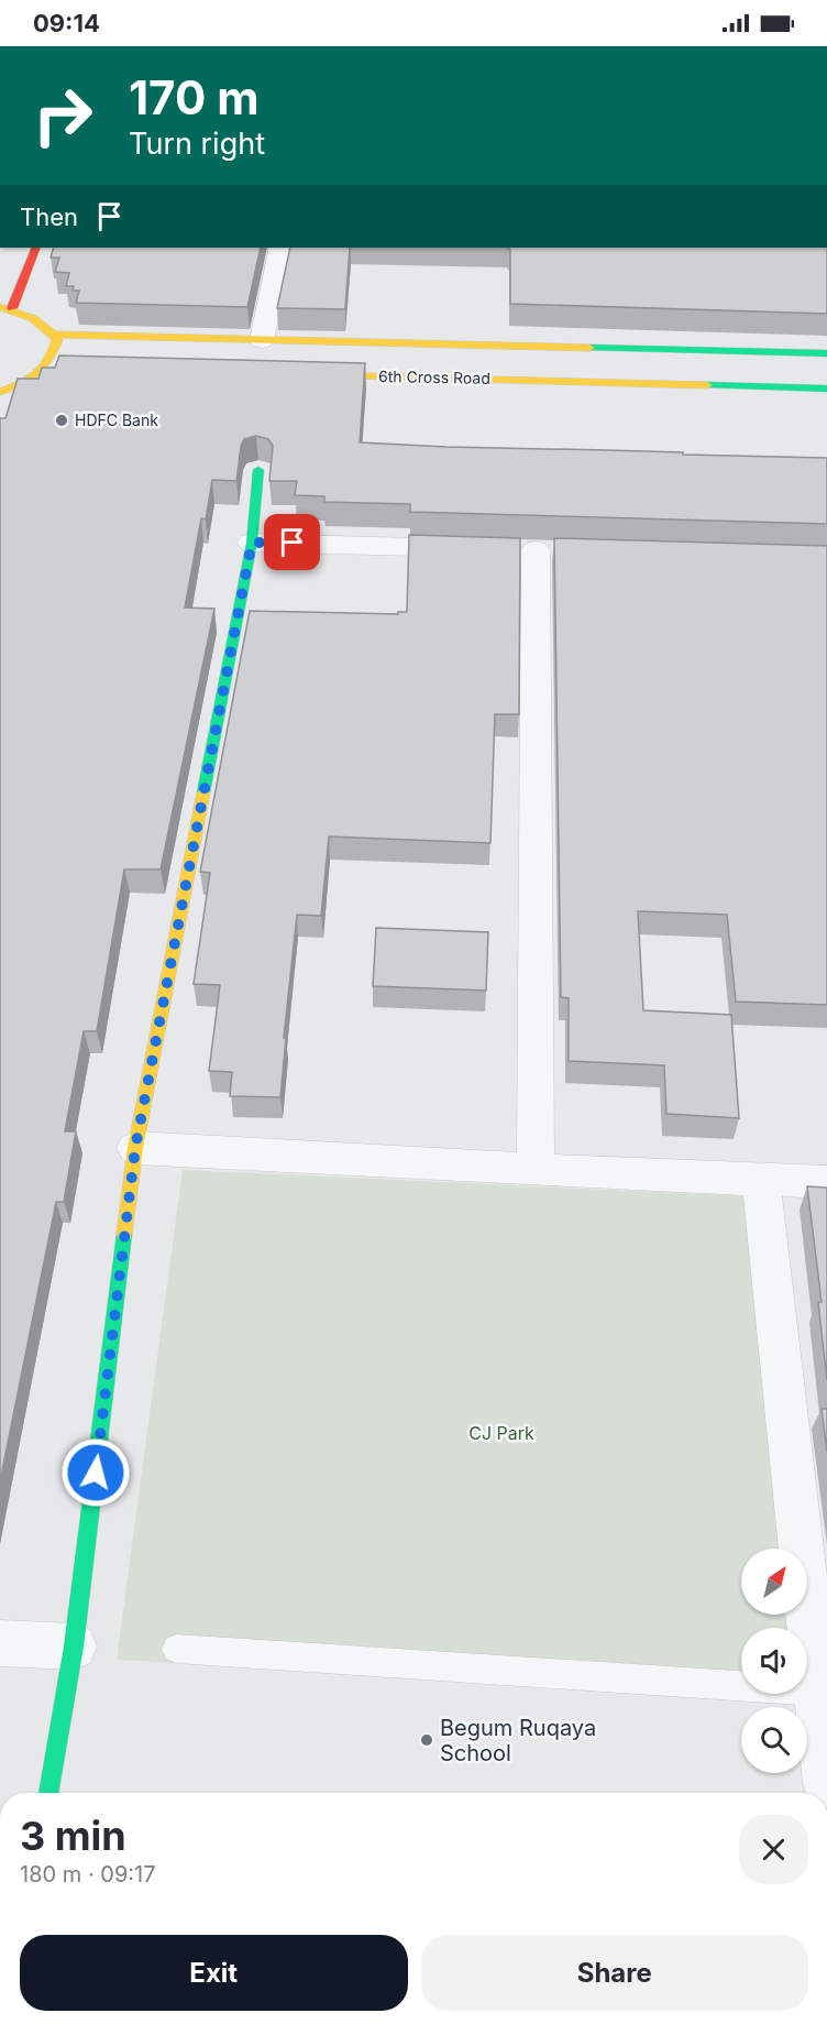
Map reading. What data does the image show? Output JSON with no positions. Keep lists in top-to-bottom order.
{
  "streets": {
    "street": ["6th Cross Road"]
  },
  "parks": ["CJ Park"],
  "places": ["HDFC Bank", "Begum Ruqaya School"],
  "north": "top right",
  "page": {
    "status": "09:14",
    "turn": ["170 m", "Turn right"],
    "then": "Then",
    "heading": ["3 min", "180 m · 09:17"],
    "buttons": ["Exit", "Share"]
  }
}
